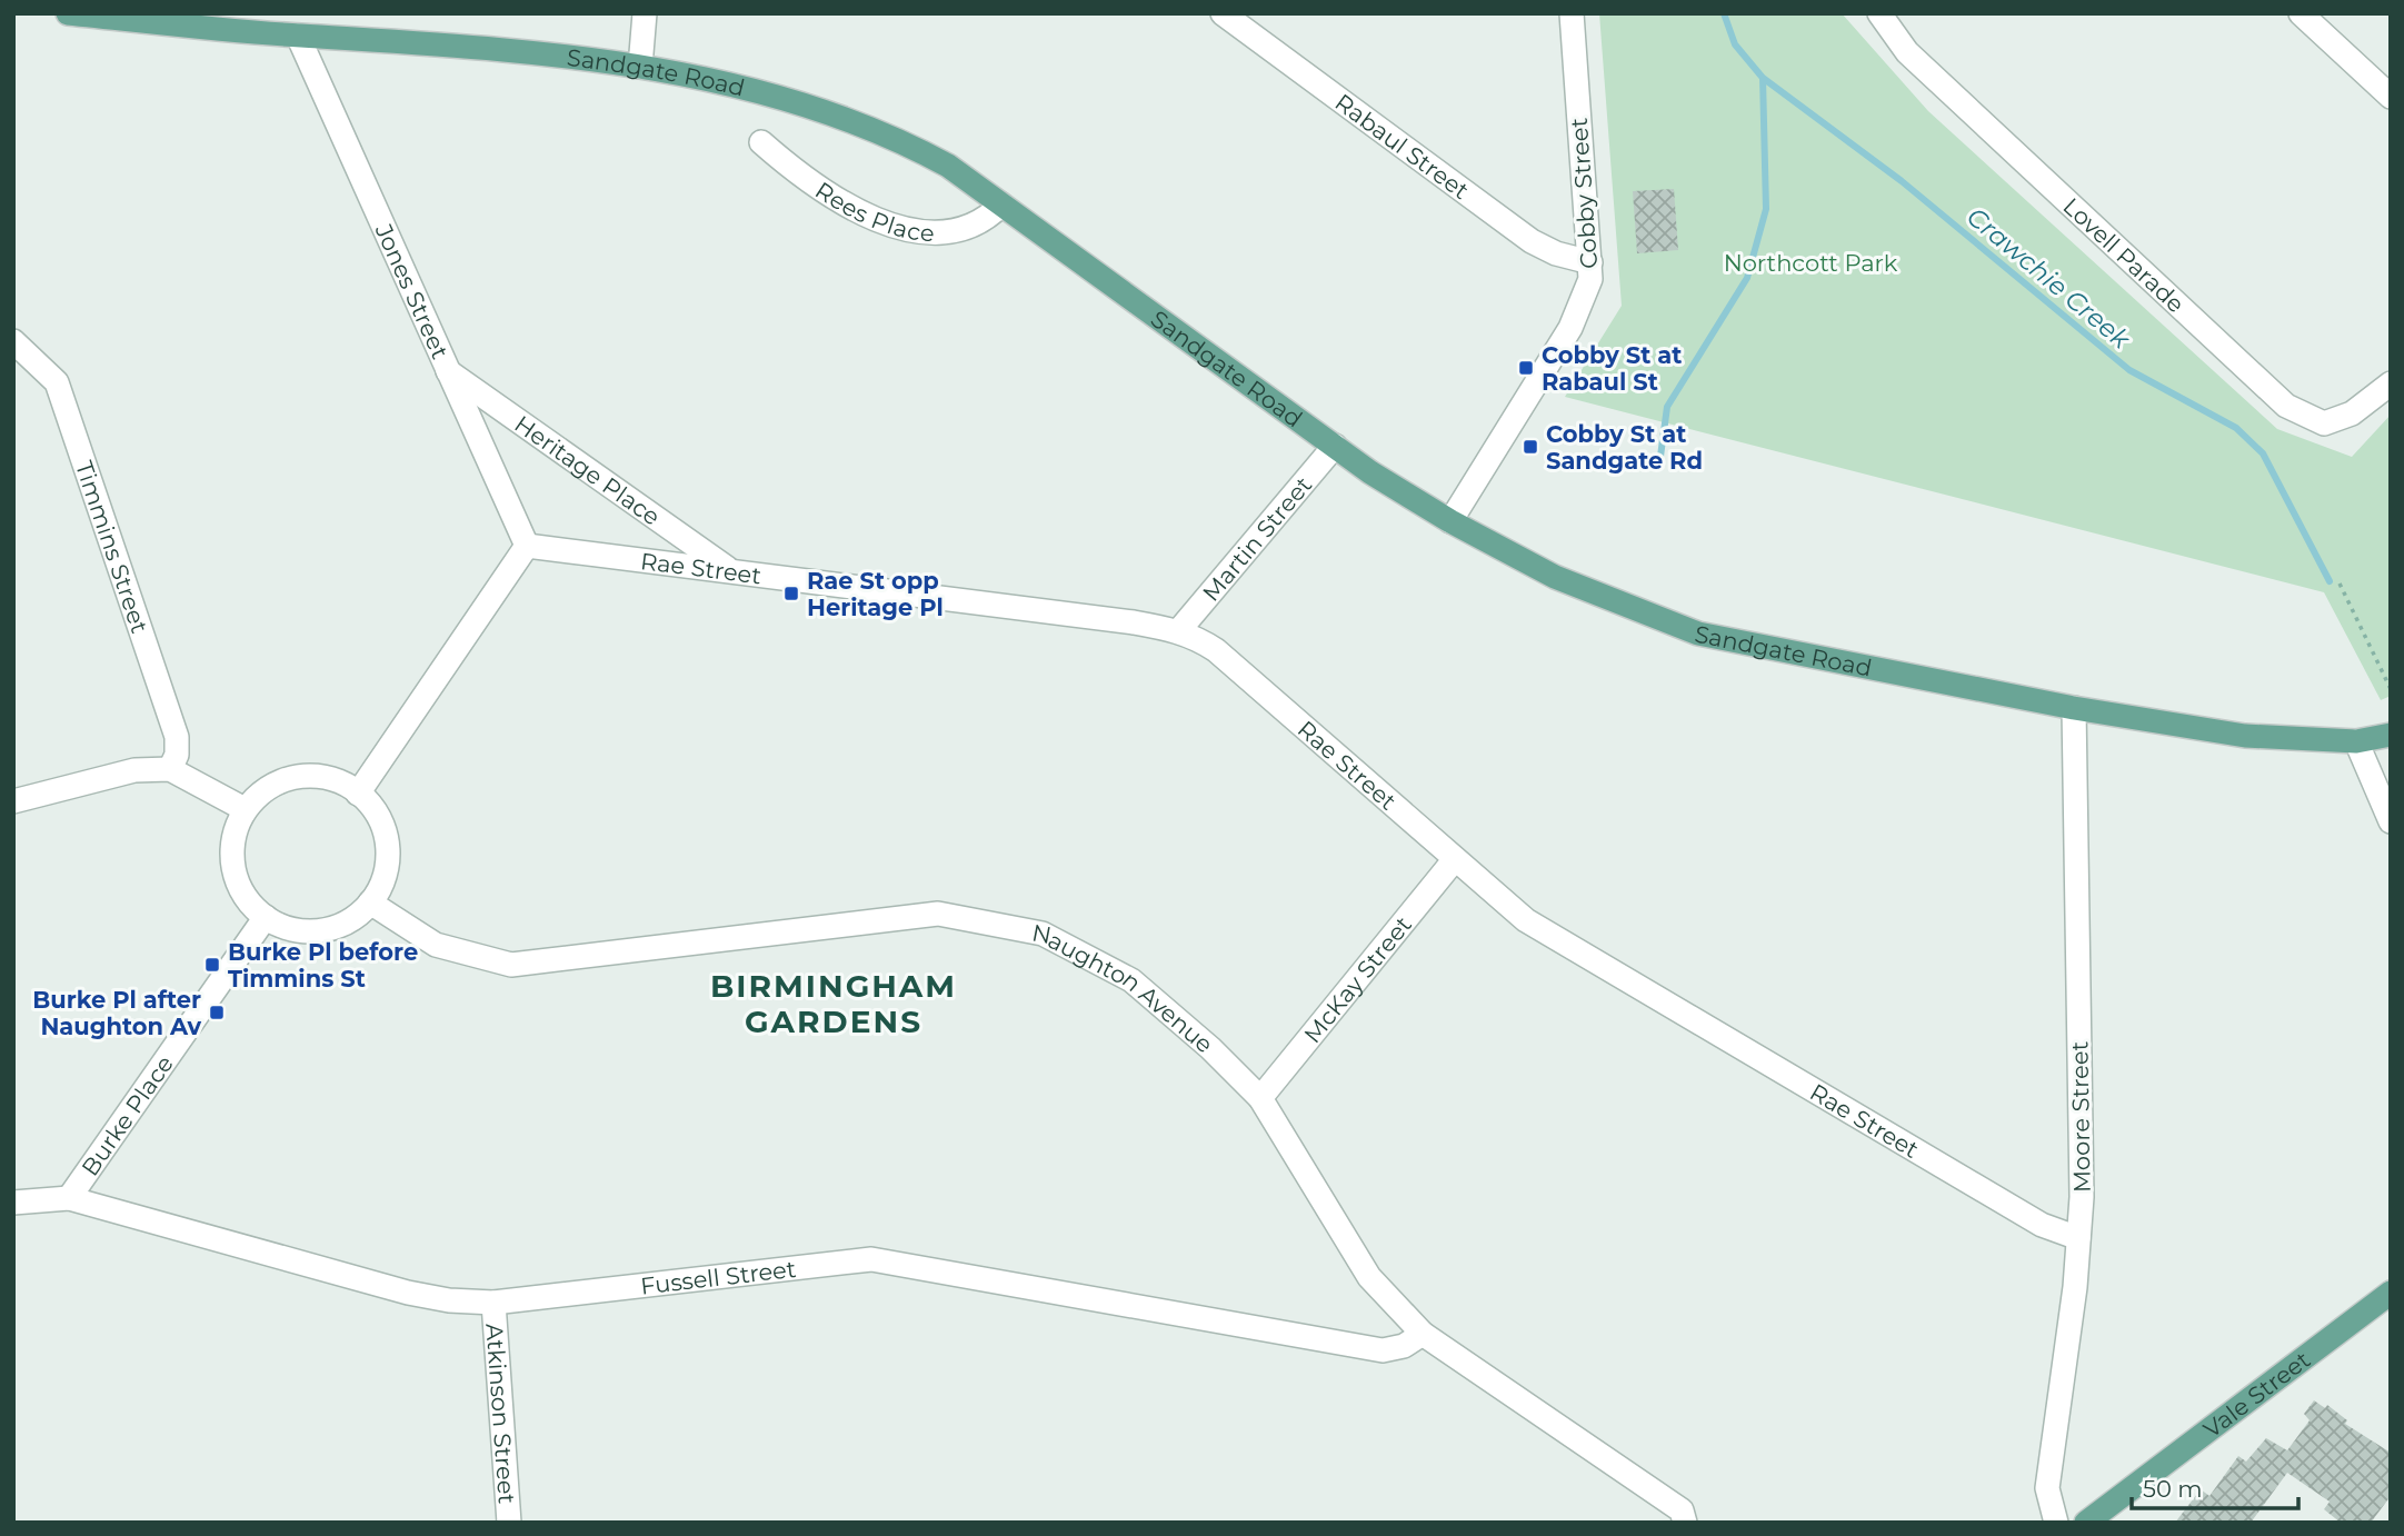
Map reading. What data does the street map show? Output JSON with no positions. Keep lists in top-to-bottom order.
{
  "streets": {
    "main road": ["Sandgate Road", "Vale Street"],
    "street": [
      "Rabaul Street",
      "Cobby Street",
      "Rees Place",
      "Lovell Parade",
      "Jones Street",
      "Heritage Place",
      "Martin Street",
      "Timmins Street",
      "Rae Street",
      "McKay Street",
      "Naughton Avenue",
      "Burke Place",
      "Moore Street",
      "Fussell Street",
      "Atkinson Street"
    ]
  },
  "crossings": [
    ["Sandgate Road", "Cobby Street"],
    ["Sandgate Road", "Rees Place"],
    ["Sandgate Road", "Jones Street"],
    ["Sandgate Road", "Martin Street"],
    ["Sandgate Road", "Moore Street"],
    ["Rabaul Street", "Cobby Street"],
    ["Jones Street", "Heritage Place"],
    ["Jones Street", "Rae Street"],
    ["Heritage Place", "Rae Street"],
    ["Martin Street", "Rae Street"],
    ["Rae Street", "McKay Street"],
    ["Rae Street", "Moore Street"],
    ["McKay Street", "Naughton Avenue"],
    ["Naughton Avenue", "Burke Place"],
    ["Naughton Avenue", "Fussell Street"],
    ["Burke Place", "Fussell Street"],
    ["Fussell Street", "Atkinson Street"]
  ],
  "districts": ["BIRMINGHAM GARDENS"],
  "water": ["Crawchie Creek"],
  "parks": ["Northcott Park"],
  "places": {
    "transit": [
      "Cobby St at Rabaul St",
      "Cobby St at Sandgate Rd",
      "Rae St opp Heritage Pl",
      "Burke Pl before Timmins St",
      "Burke Pl after Naughton Av"
    ]
  },
  "scale_bar": "50 m"
}
